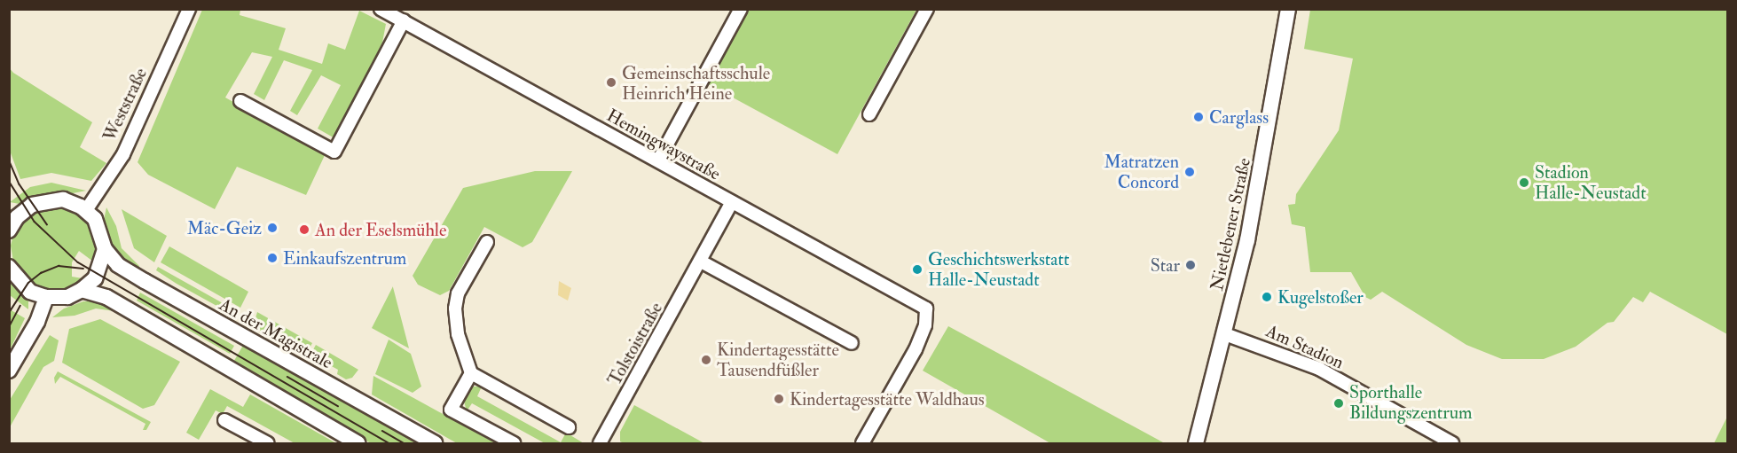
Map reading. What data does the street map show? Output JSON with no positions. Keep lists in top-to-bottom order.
{
  "streets": {
    "main road": ["Nietlebener Straße", "An der Magistrale"],
    "street": [
      "Weststraße",
      "Hemingwaystraße",
      "Tolstoistraße",
      "Am Stadion"
    ]
  },
  "crossings": [
    ["Hemingwaystraße", "Tolstoistraße"],
    ["Nietlebener Straße", "Am Stadion"]
  ],
  "places": [
    "Gemeinschaftsschule Heinrich Heine",
    "Carglass",
    "Matratzen Concord",
    "Stadion Halle-Neustadt",
    "Mäc-Geiz",
    "An der Eselsmühle",
    "Einkaufszentrum",
    "Star",
    "Geschichtswerkstatt Halle-Neustadt",
    "Kugelstoßer",
    "Kindertagesstätte Tausendfüßler",
    "Kindertagesstätte Waldhaus",
    "Sporthalle Bildungszentrum"
  ]
}
